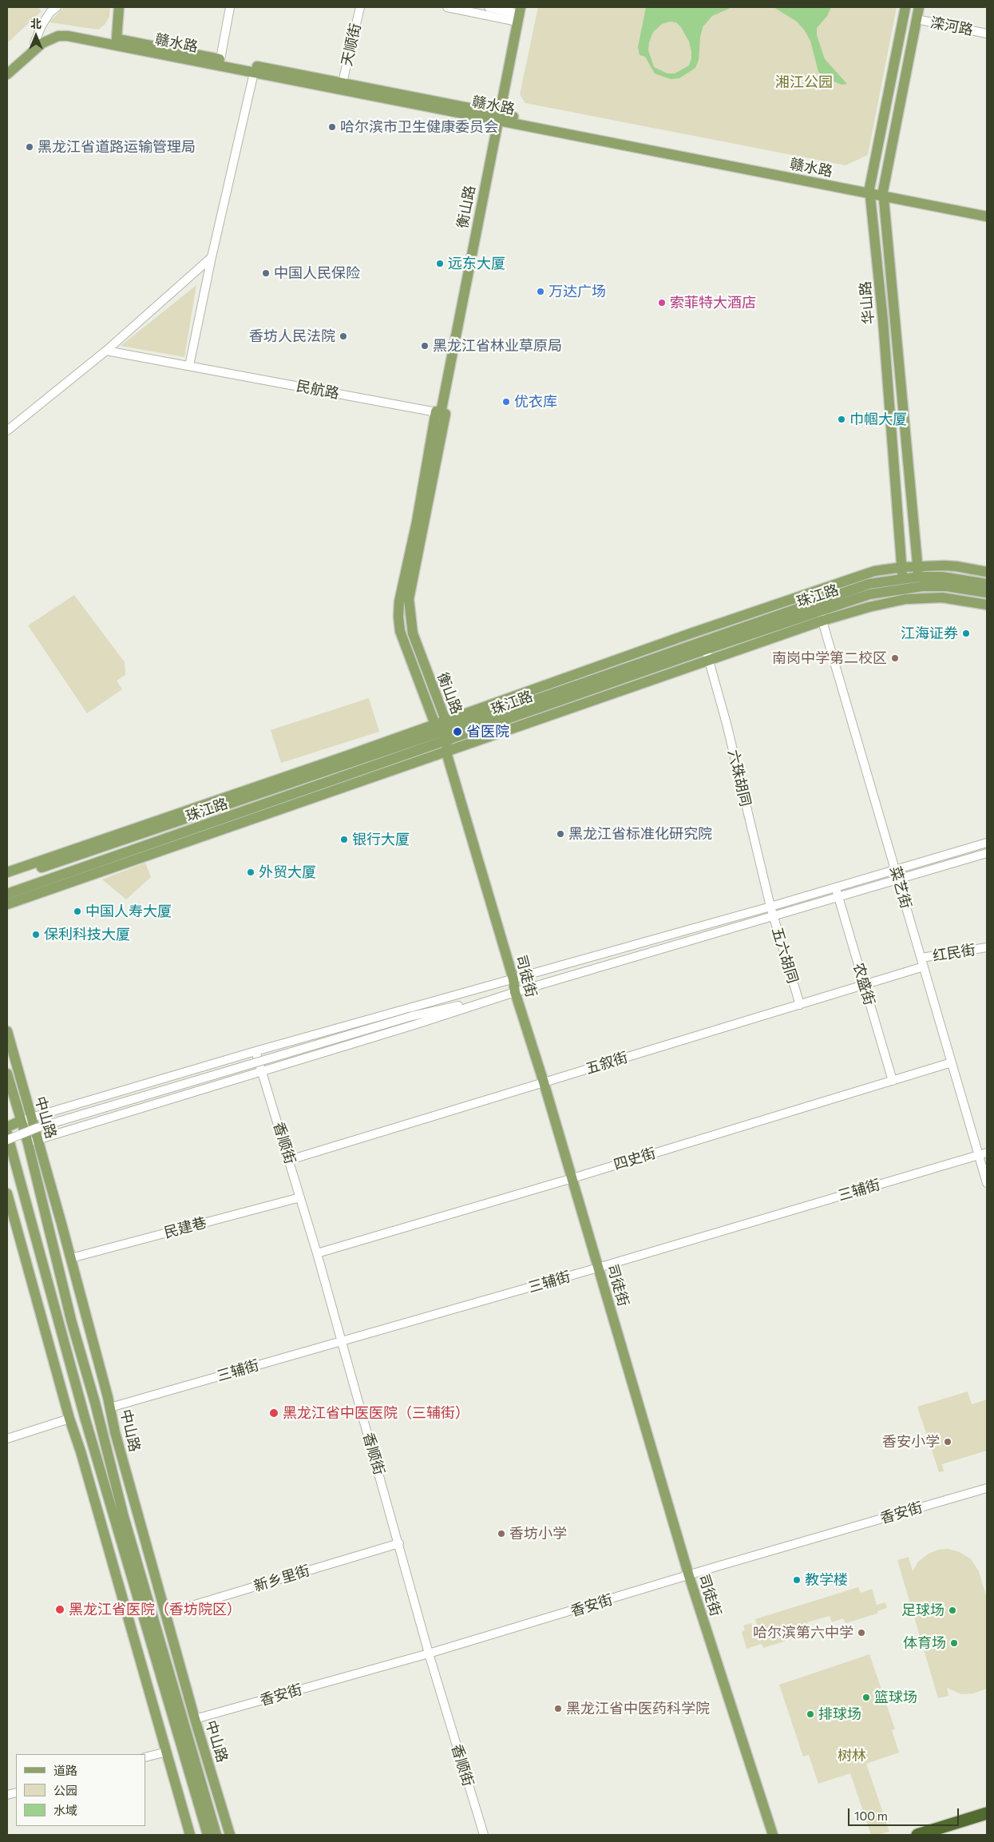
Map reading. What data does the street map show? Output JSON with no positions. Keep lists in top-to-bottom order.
{
  "streets": {
    "main road": [
      "赣水路",
      "衡山路",
      "华山路",
      "珠江路",
      "司徒街",
      "中山路"
    ],
    "street": [
      "滦河路",
      "天顺街",
      "民航路",
      "六珠胡同",
      "菜艺街",
      "红民街",
      "五六胡同",
      "农盛街",
      "五叙街",
      "香顺街",
      "四史街",
      "三辅街",
      "民建巷",
      "香安街",
      "新乡里街"
    ]
  },
  "crossings": [
    ["滦河路", "华山路"],
    ["赣水路", "天顺街"],
    ["赣水路", "衡山路"],
    ["赣水路", "华山路"],
    ["衡山路", "民航路"],
    ["衡山路", "珠江路"],
    ["衡山路", "司徒街"],
    ["华山路", "珠江路"],
    ["珠江路", "六珠胡同"],
    ["珠江路", "菜艺街"],
    ["珠江路", "司徒街"],
    ["六珠胡同", "五六胡同"],
    ["菜艺街", "红民街"],
    ["菜艺街", "五叙街"],
    ["菜艺街", "四史街"],
    ["菜艺街", "三辅街"],
    ["五六胡同", "五叙街"],
    ["司徒街", "五叙街"],
    ["司徒街", "四史街"],
    ["司徒街", "三辅街"],
    ["司徒街", "香安街"],
    ["农盛街", "五叙街"],
    ["农盛街", "四史街"],
    ["五叙街", "香顺街"],
    ["中山路", "三辅街"],
    ["中山路", "民建巷"],
    ["中山路", "香安街"],
    ["中山路", "新乡里街"],
    ["香顺街", "四史街"],
    ["香顺街", "三辅街"],
    ["香顺街", "民建巷"],
    ["香顺街", "香安街"],
    ["香顺街", "新乡里街"]
  ],
  "parks": ["湘江公园", "树林"],
  "places": [
    "哈尔滨市卫生健康委员会",
    "黑龙江省道路运输管理局",
    "远东大厦",
    "中国人民保险",
    "万达广场",
    "索菲特大酒店",
    "香坊人民法院",
    "黑龙江省林业草原局",
    "优衣库",
    "巾帼大厦",
    "江海证券",
    "南岗中学第二校区",
    "省医院",
    "黑龙江省标准化研究院",
    "银行大厦",
    "外贸大厦",
    "中国人寿大厦",
    "保利科技大厦",
    "黑龙江省中医医院（三辅街）",
    "香安小学",
    "香坊小学",
    "教学楼",
    "黑龙江省医院（香坊院区）",
    "足球场",
    "哈尔滨第六中学",
    "体育场",
    "篮球场",
    "黑龙江省中医药科学院",
    "排球场"
  ],
  "legend": ["道路", "公园", "水域"],
  "scale_bar": "100 m",
  "north": "top"
}
